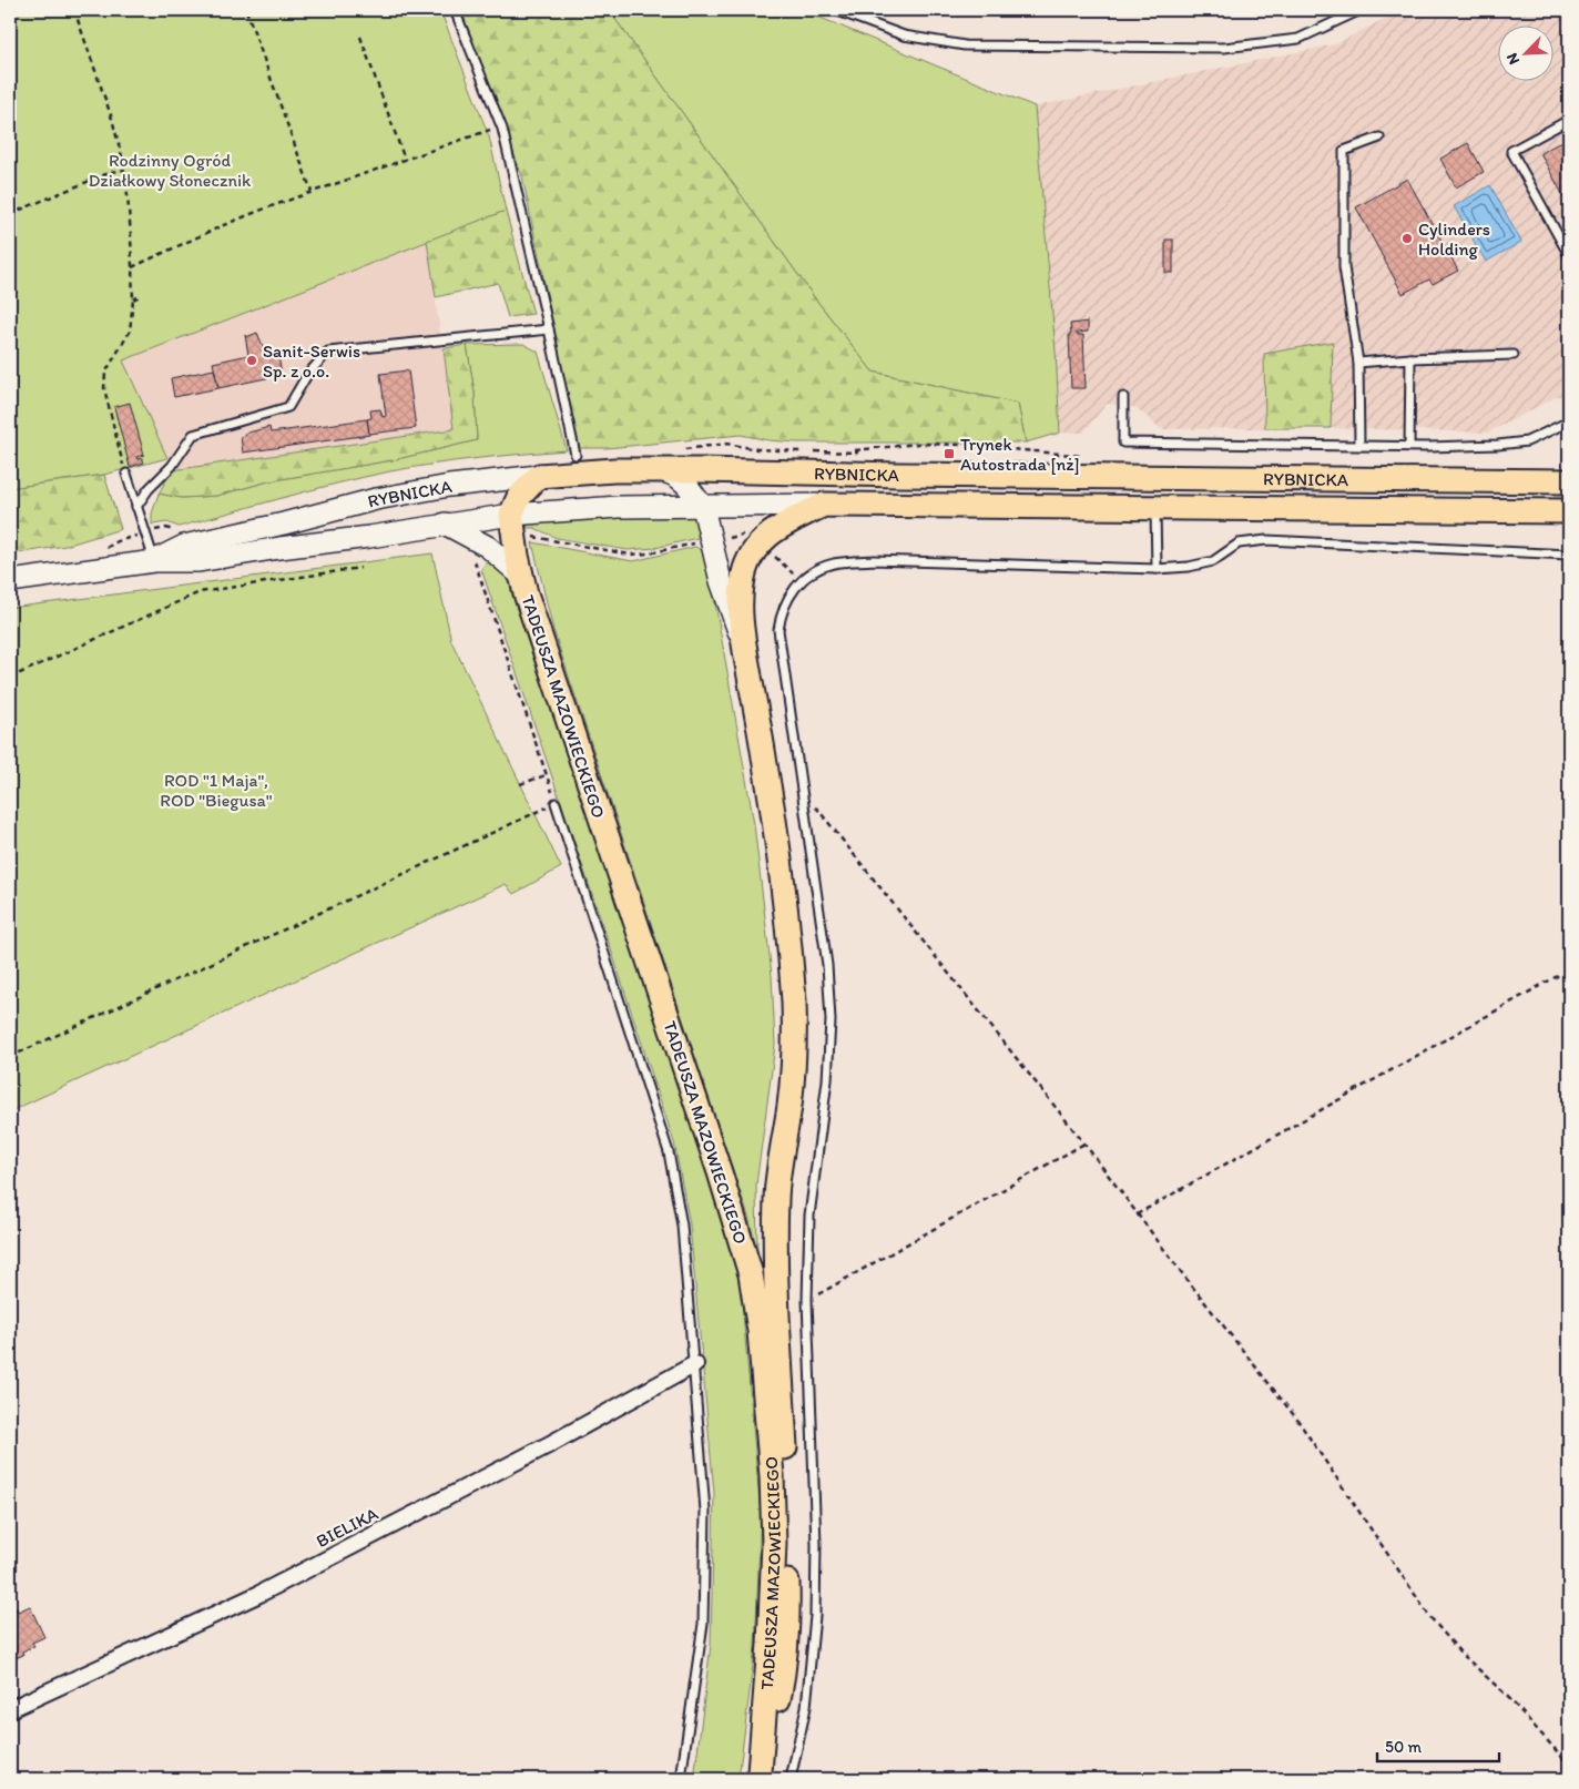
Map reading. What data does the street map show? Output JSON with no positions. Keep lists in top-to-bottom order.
{
  "streets": {
    "main road": ["RYBNICKA", "TADEUSZA MAZOWIECKIEGO"],
    "street": ["BIELIKA"]
  },
  "crossings": [
    ["RYBNICKA", "TADEUSZA MAZOWIECKIEGO"]
  ],
  "parks": ["Rodzinny Ogród Działkowy Słonecznik", "ROD \"1 Maja\", ROD \"Biegusa\""],
  "places": {
    "other": ["Cylinders Holding", "Sanit-Serwis Sp. z o.o."],
    "transit": ["Trynek Autostrada [nż]"]
  },
  "scale_bar": "50 m",
  "north": "bottom left"
}
